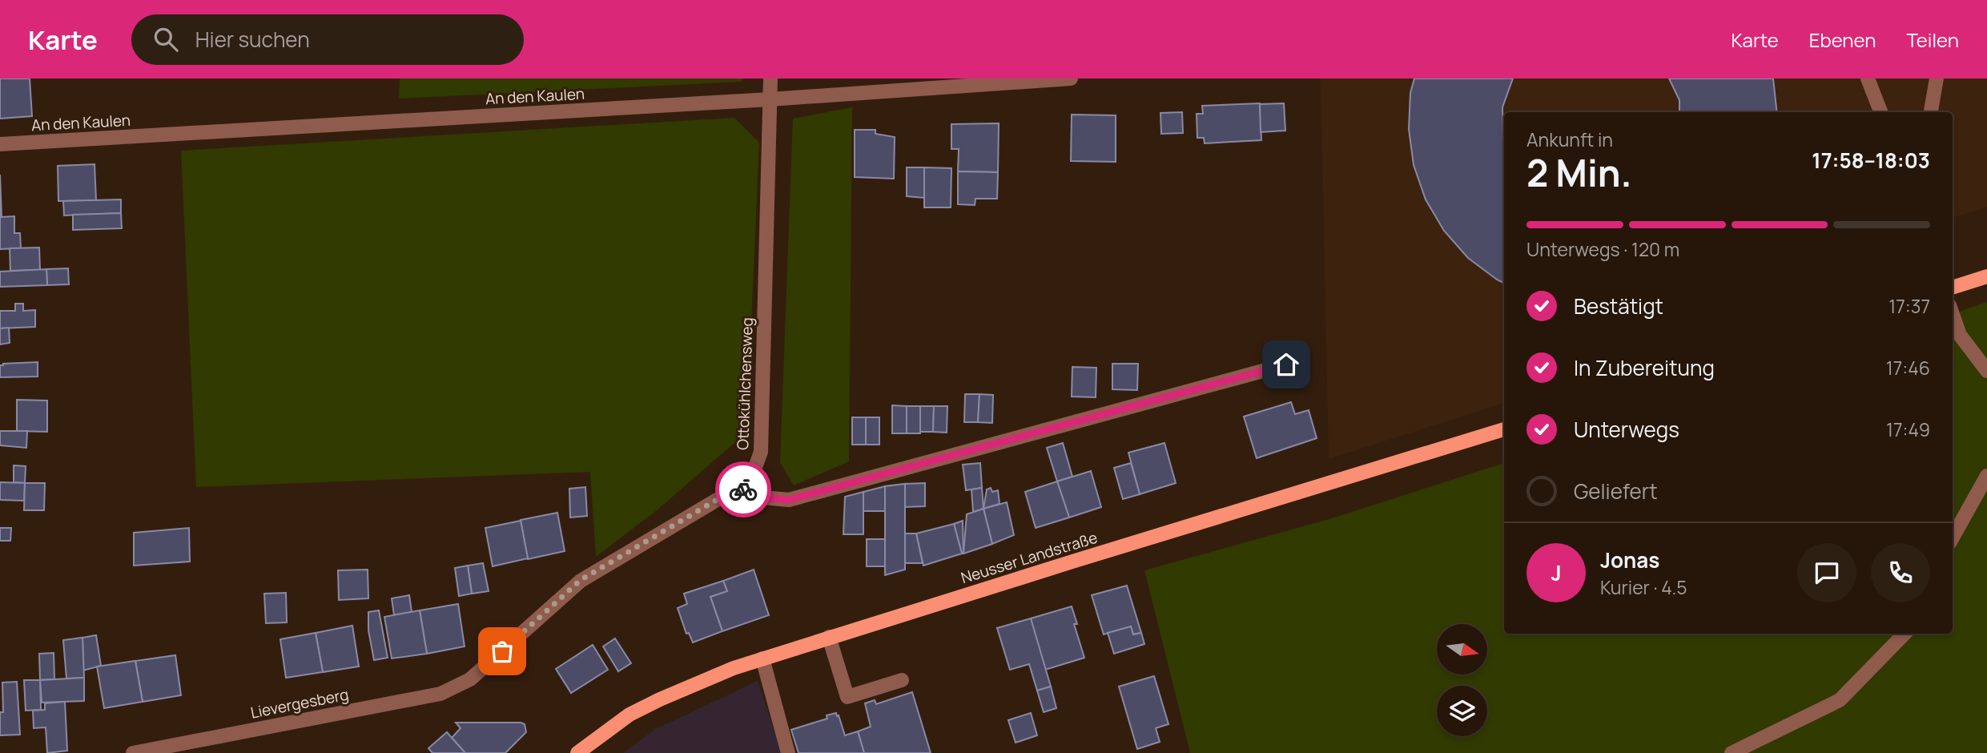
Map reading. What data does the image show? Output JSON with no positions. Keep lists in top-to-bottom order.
{
  "streets": {
    "main road": ["Neusser Landstraße"],
    "street": ["An den Kaulen", "Ottokühlchensweg", "Lievergesberg"]
  },
  "crossings": [
    ["An den Kaulen", "Ottokühlchensweg"],
    ["Ottokühlchensweg", "Lievergesberg"]
  ],
  "north": "right",
  "page": {
    "header": "Karte",
    "search": "Hier suchen",
    "nav": ["Karte", "Ebenen", "Teilen"],
    "heading": ["2 Min.", "Ankunft in", "17:58–18:03"],
    "panel": ["Jonas", "Kurier · 4.5"],
    "bar": "Unterwegs · 120 m",
    "list": [
      ["Bestätigt", "17:37"],
      ["In Zubereitung", "17:46"],
      ["Unterwegs", "17:49"],
      "Geliefert"
    ],
    "round": "J"
  }
}
